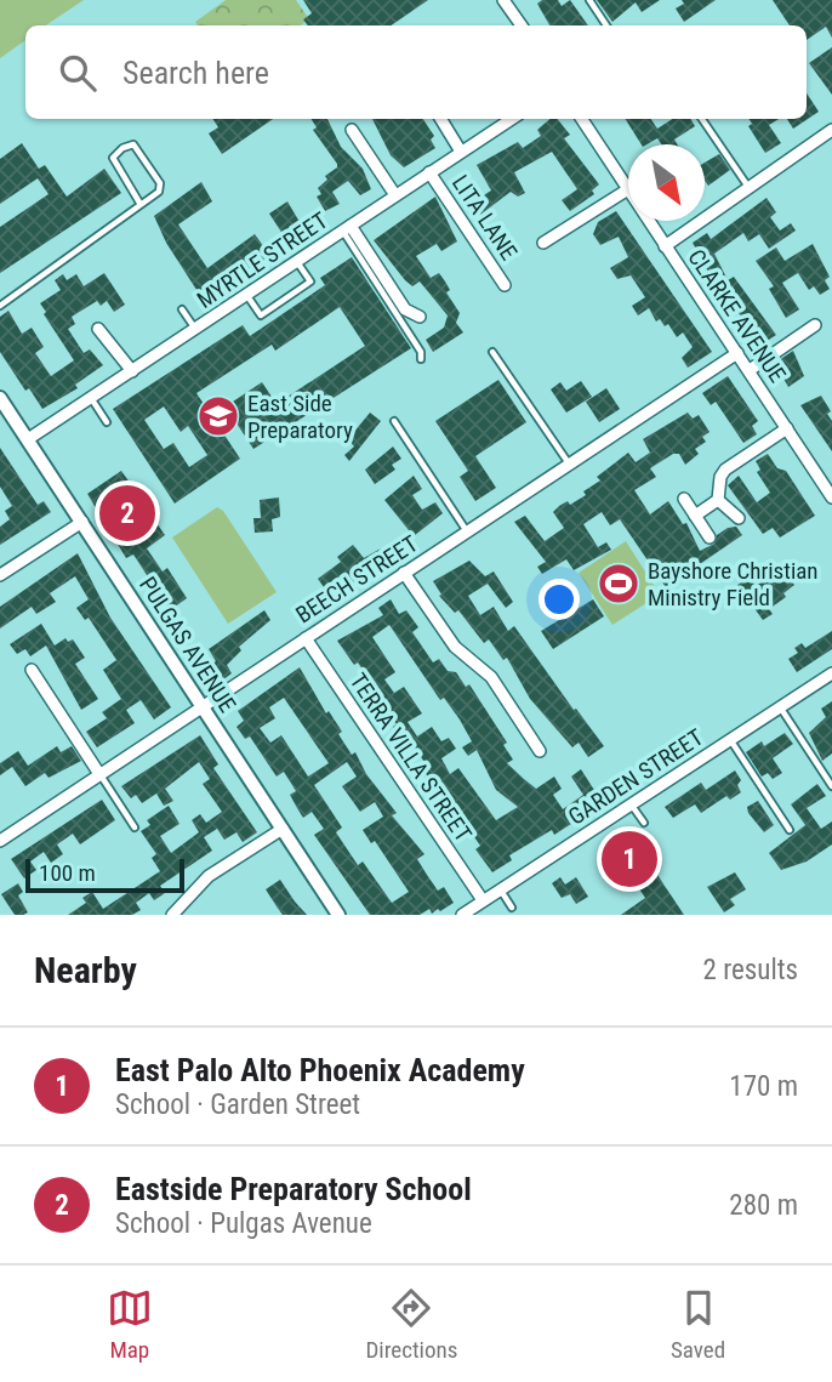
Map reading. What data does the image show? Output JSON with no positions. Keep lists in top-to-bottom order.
{
  "streets": {
    "street": [
      "LITA LANE",
      "MYRTLE STREET",
      "CLARKE AVENUE",
      "BEECH STREET",
      "PULGAS AVENUE",
      "TERRA VILLA STREET",
      "GARDEN STREET"
    ]
  },
  "crossings": [
    ["LITA LANE", "MYRTLE STREET"],
    ["MYRTLE STREET", "PULGAS AVENUE"],
    ["CLARKE AVENUE", "BEECH STREET"],
    ["BEECH STREET", "PULGAS AVENUE"],
    ["BEECH STREET", "TERRA VILLA STREET"],
    ["TERRA VILLA STREET", "GARDEN STREET"]
  ],
  "places": {
    "school or university": ["East Side Preparatory"],
    "sports": ["Bayshore Christian Ministry Field"]
  },
  "scale_bar": "100 m",
  "north": "bottom right",
  "page": {
    "search": "Search here",
    "pins": ["2", "1"],
    "scale": "100 m",
    "heading": ["Nearby", "2 results"],
    "list": [
      {
        "mark": "1",
        "name": "East Palo Alto Phoenix Academy",
        "note": "School · Garden Street",
        "value": "170 m"
      },
      {
        "mark": "2",
        "name": "Eastside Preparatory School",
        "note": "School · Pulgas Avenue",
        "value": "280 m"
      }
    ],
    "nav": ["Map", "Directions", "Saved"]
  }
}
